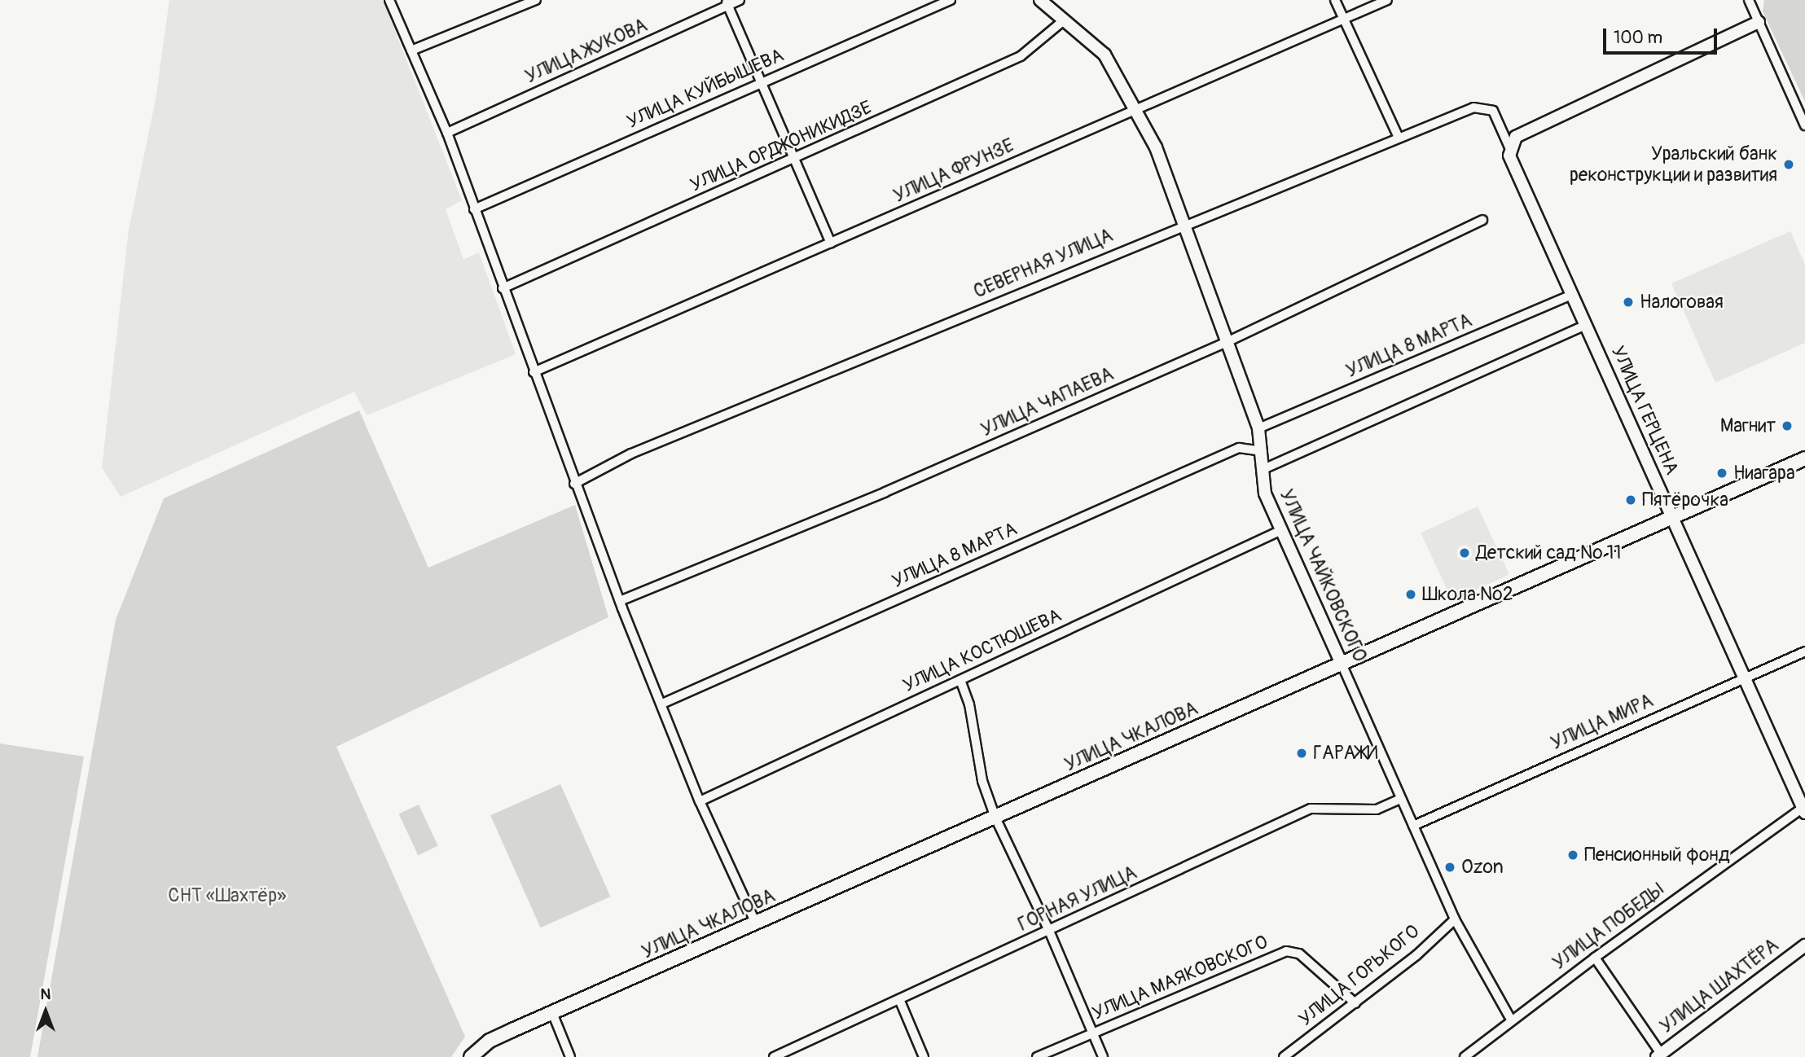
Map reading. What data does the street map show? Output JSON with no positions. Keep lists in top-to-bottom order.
{
  "streets": {
    "main road": ["УЛИЦА ЧКАЛОВА"],
    "street": [
      "УЛИЦА ЖУКОВА",
      "УЛИЦА КУЙБЫШЕВА",
      "УЛИЦА ОРДЖОНИКИДЗЕ",
      "УЛИЦА ФРУНЗЕ",
      "СЕВЕРНАЯ УЛИЦА",
      "УЛИЦА 8 МАРТА",
      "УЛИЦА ЧАПАЕВА",
      "УЛИЦА ГЕРЦЕНА",
      "УЛИЦА ЧАЙКОВСКОГО",
      "УЛИЦА КОСТЮШЕВА",
      "УЛИЦА МИРА",
      "ГОРНАЯ УЛИЦА",
      "УЛИЦА ПОБЕДЫ",
      "УЛИЦА ГОРЬКОГО",
      "УЛИЦА МАЯКОВСКОГО",
      "УЛИЦА ШАХТЁРА"
    ]
  },
  "crossings": [
    ["УЛИЦА ОРДЖОНИКИДЗЕ", "УЛИЦА ЧАЙКОВСКОГО"],
    ["УЛИЦА ФРУНЗЕ", "УЛИЦА ЧАЙКОВСКОГО"],
    ["СЕВЕРНАЯ УЛИЦА", "УЛИЦА ГЕРЦЕНА"],
    ["СЕВЕРНАЯ УЛИЦА", "УЛИЦА ЧАЙКОВСКОГО"],
    ["УЛИЦА 8 МАРТА", "УЛИЦА ГЕРЦЕНА"],
    ["УЛИЦА 8 МАРТА", "УЛИЦА ЧАЙКОВСКОГО"],
    ["УЛИЦА ЧАПАЕВА", "УЛИЦА ЧАЙКОВСКОГО"],
    ["УЛИЦА ГЕРЦЕНА", "УЛИЦА МИРА"],
    ["УЛИЦА ГЕРЦЕНА", "УЛИЦА ЧКАЛОВА"],
    ["УЛИЦА ГЕРЦЕНА", "УЛИЦА ПОБЕДЫ"],
    ["УЛИЦА ЧАЙКОВСКОГО", "УЛИЦА КОСТЮШЕВА"],
    ["УЛИЦА ЧАЙКОВСКОГО", "УЛИЦА МИРА"],
    ["УЛИЦА ЧАЙКОВСКОГО", "УЛИЦА ЧКАЛОВА"],
    ["УЛИЦА ЧАЙКОВСКОГО", "ГОРНАЯ УЛИЦА"],
    ["УЛИЦА ЧАЙКОВСКОГО", "УЛИЦА ПОБЕДЫ"],
    ["УЛИЦА ЧАЙКОВСКОГО", "УЛИЦА ГОРЬКОГО"],
    ["УЛИЦА ГОРЬКОГО", "УЛИЦА МАЯКОВСКОГО"]
  ],
  "parks": ["СНТ «Шахтёр»"],
  "places": [
    "Уральский банк реконструкции и развития",
    "Налоговая",
    "Магнит",
    "Ниагара",
    "Пятёрочка",
    "Детский сад № 11",
    "Школа №2",
    "ГАРАЖИ",
    "Пенсионный фонд",
    "Ozon"
  ],
  "scale_bar": "100 m",
  "north": "top"
}
